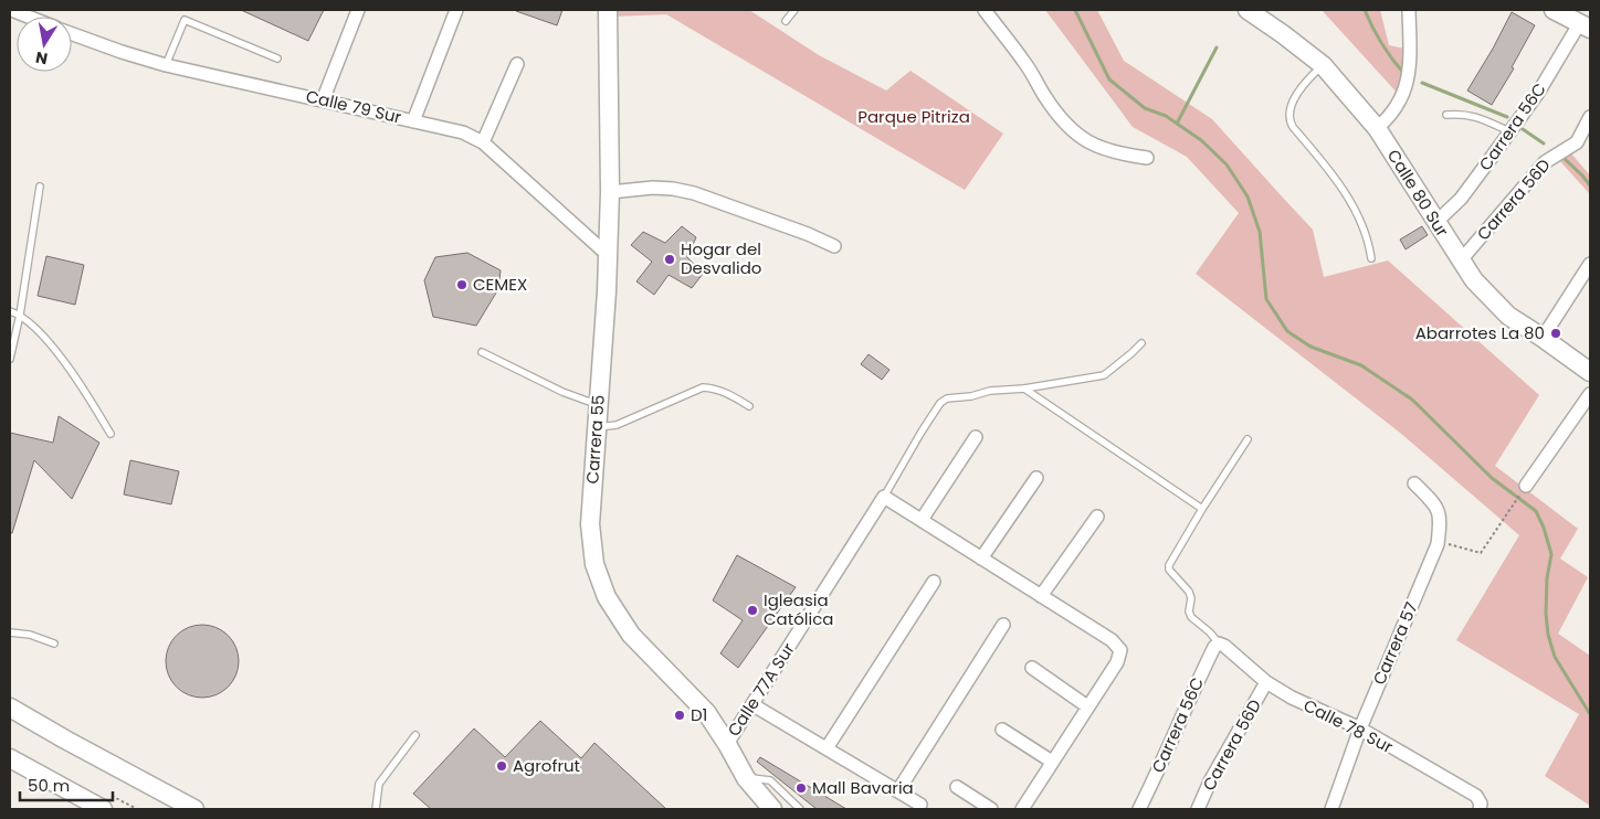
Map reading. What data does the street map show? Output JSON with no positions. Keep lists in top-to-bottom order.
{
  "streets": {
    "street": [
      "Calle 79 Sur",
      "Carrera 56C",
      "Calle 80 Sur",
      "Carrera 56D",
      "Carrera 55",
      "Carrera 57",
      "Calle 77A Sur",
      "Calle 78 Sur"
    ]
  },
  "crossings": [
    ["Calle 79 Sur", "Carrera 55"],
    ["Carrera 56C", "Calle 80 Sur"],
    ["Carrera 56C", "Calle 78 Sur"],
    ["Calle 80 Sur", "Carrera 56D"],
    ["Carrera 56D", "Calle 78 Sur"],
    ["Carrera 55", "Calle 77A Sur"],
    ["Carrera 57", "Calle 78 Sur"]
  ],
  "parks": ["Parque Pitriza"],
  "places": [
    "Hogar del Desvalido",
    "CEMEX",
    "Abarrotes La 80",
    "Igleasia Católica",
    "D1",
    "Agrofrut",
    "Mall Bavaria"
  ],
  "scale_bar": "50 m",
  "north": "bottom"
}
